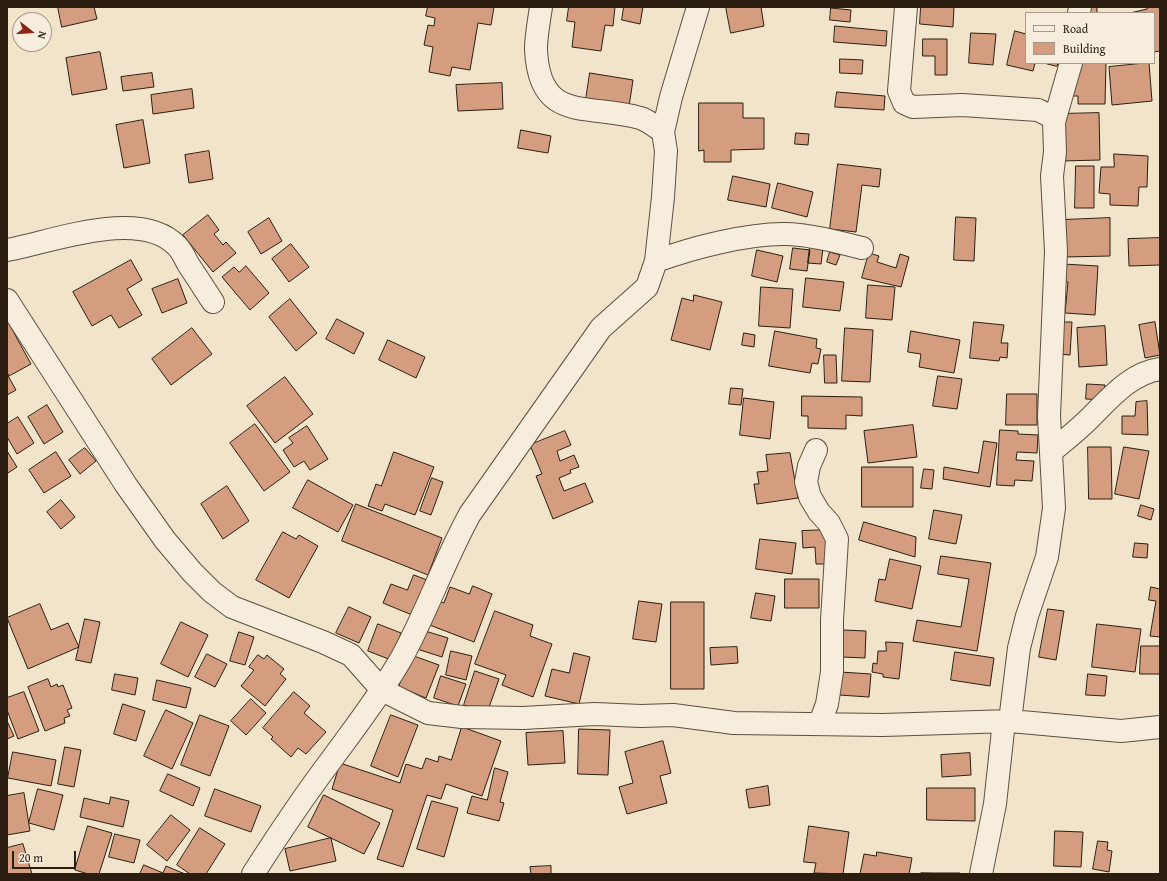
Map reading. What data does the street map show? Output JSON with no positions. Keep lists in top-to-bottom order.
{
  "legend": ["Road", "Building"],
  "scale_bar": "20 m",
  "north": "right"
}
